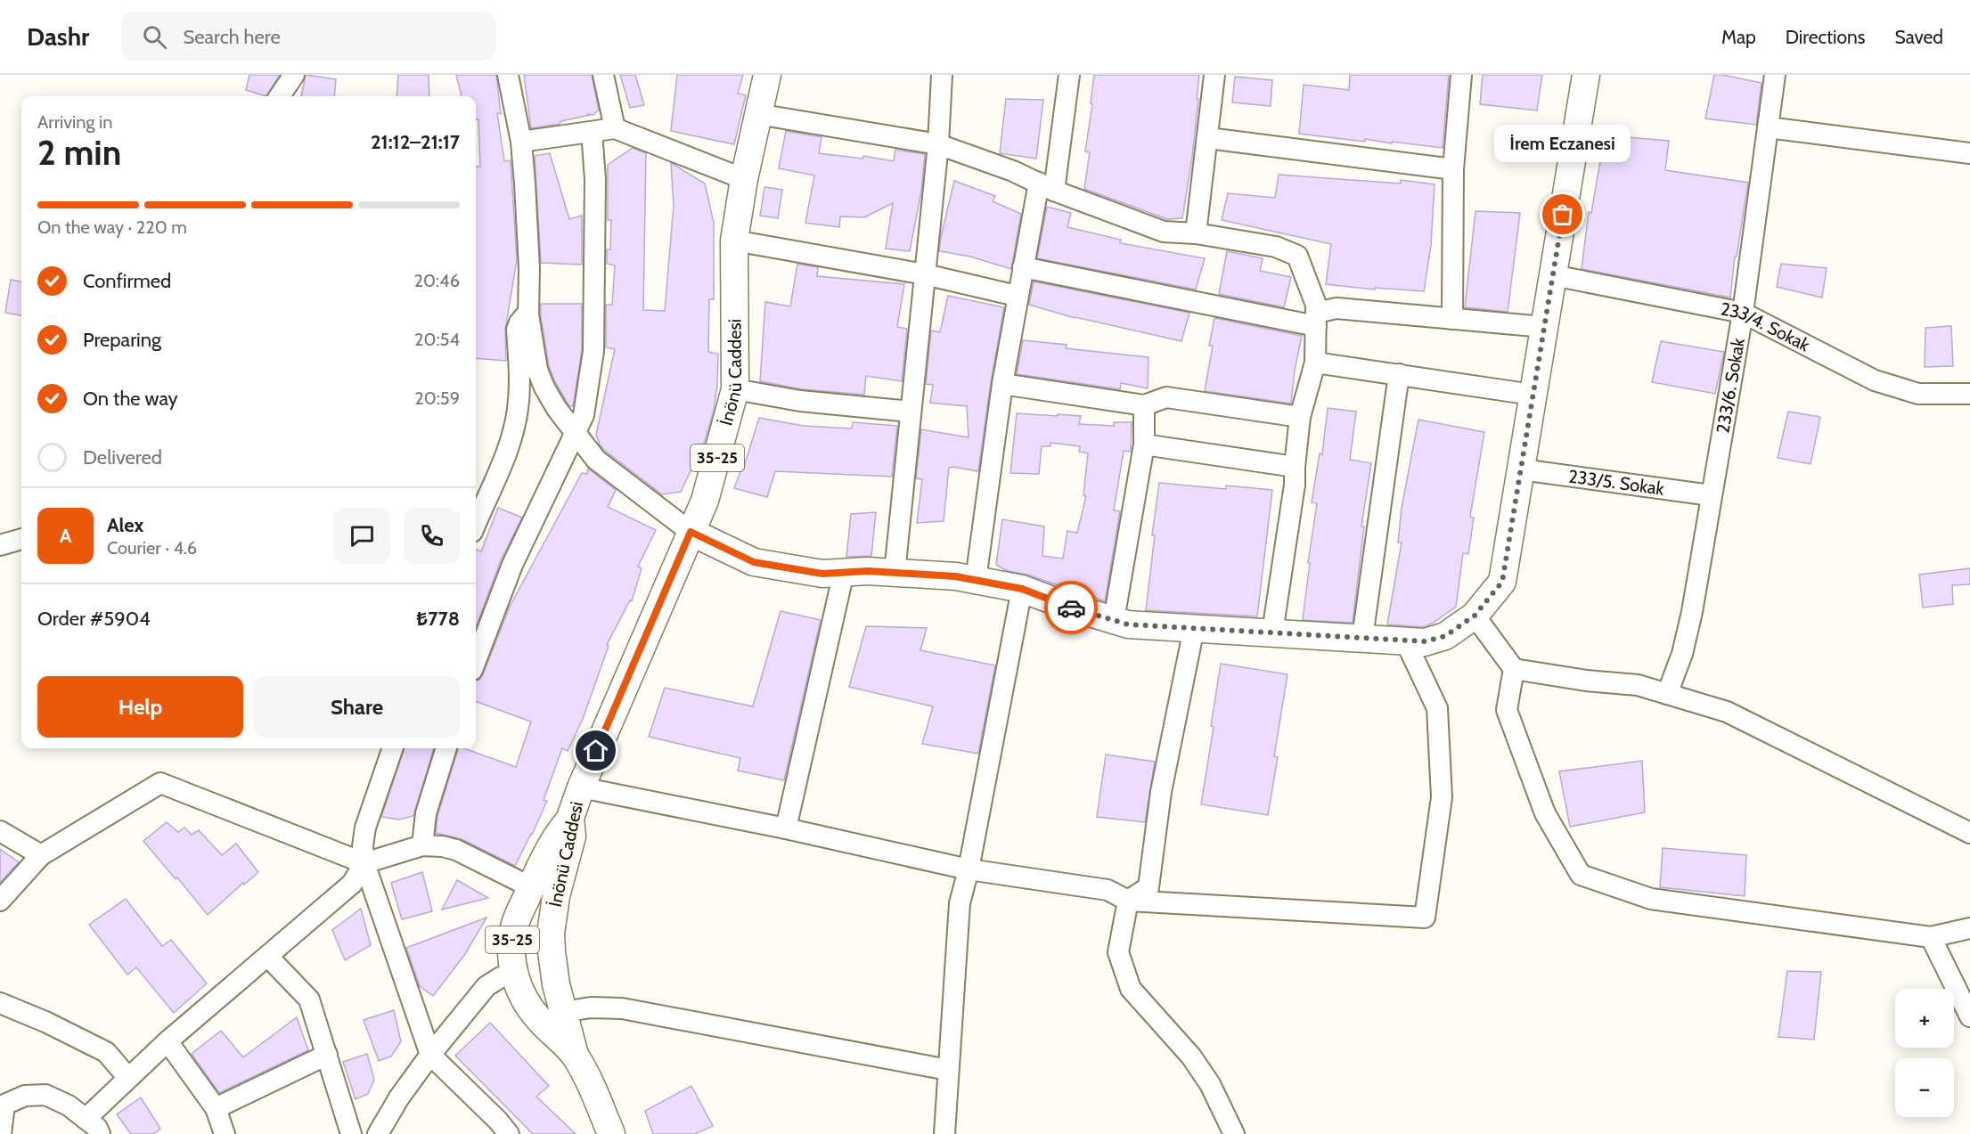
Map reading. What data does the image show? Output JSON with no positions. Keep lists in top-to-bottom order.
{
  "streets": {
    "main road": ["İnönü Caddesi", "35-25"],
    "street": ["233/4. Sokak", "233/6. Sokak", "233/5. Sokak"]
  },
  "crossings": [
    ["233/4. Sokak", "233/6. Sokak"],
    ["İnönü Caddesi", "35-25"],
    ["233/6. Sokak", "233/5. Sokak"]
  ],
  "places": ["İrem Eczanesi"],
  "page": {
    "header": "Dashr",
    "search": "Search here",
    "nav": ["Map", "Directions", "Saved"],
    "heading": ["2 min", "Arriving in", "21:12–21:17"],
    "panel": [
      "Alex",
      "Courier · 4.6",
      "Order #5904",
      "₺778"
    ],
    "bubble": "İrem Eczanesi",
    "bar": "On the way · 220 m",
    "list": [
      ["Confirmed", "20:46"],
      ["Preparing", "20:54"],
      ["On the way", "20:59"],
      "Delivered"
    ],
    "round": "A",
    "buttons": ["Help", "Share"],
    "map_buttons": ["+", "−"]
  }
}
